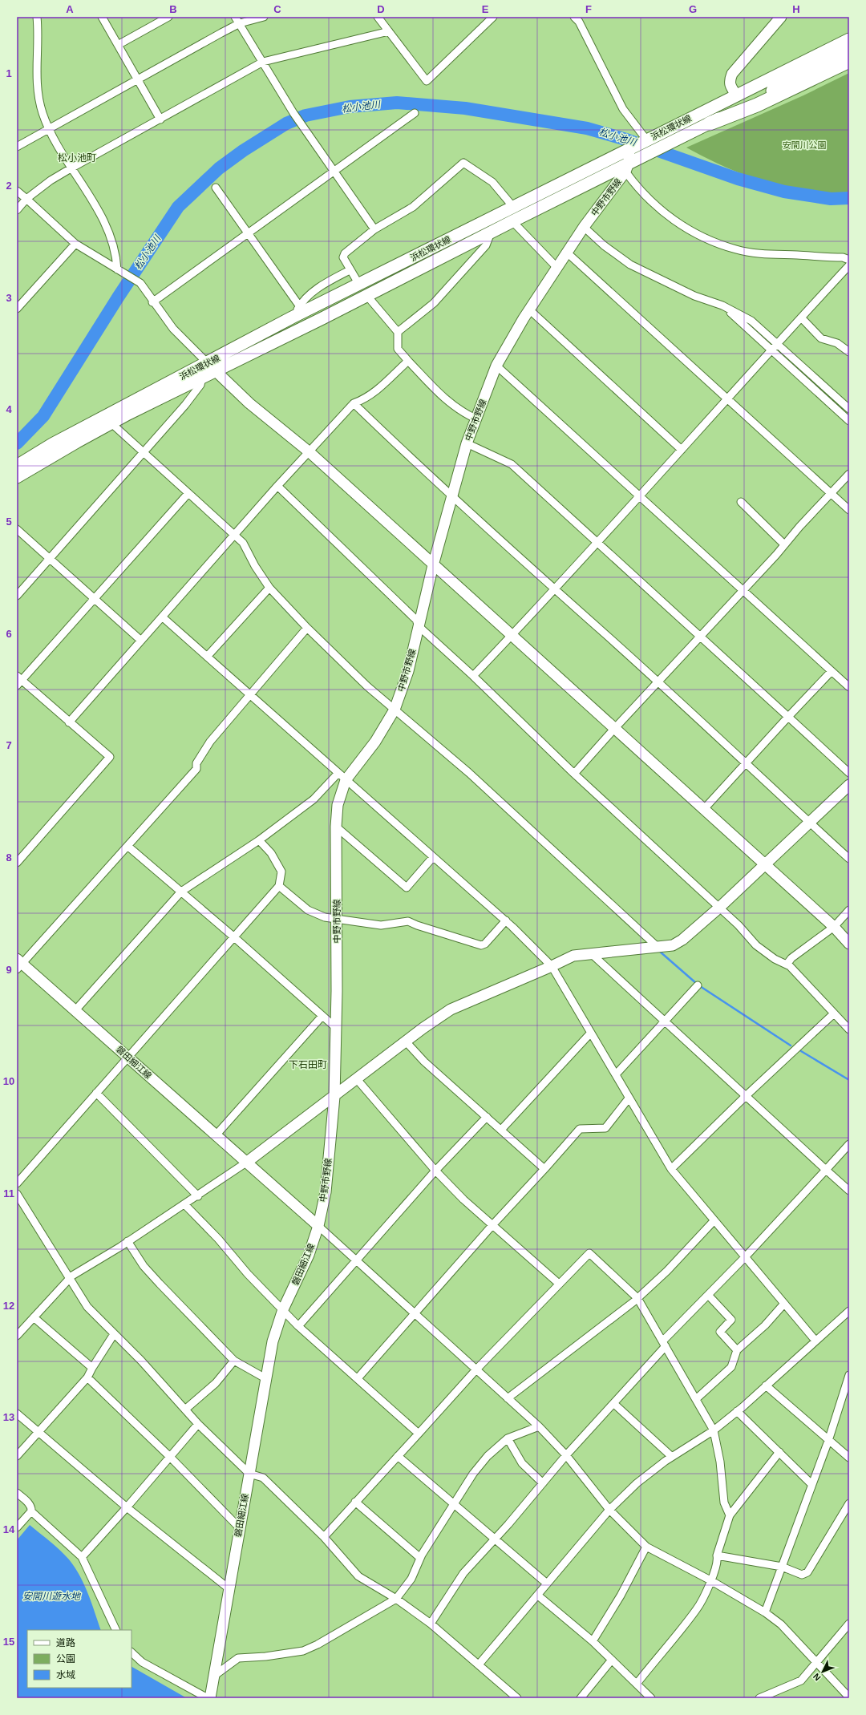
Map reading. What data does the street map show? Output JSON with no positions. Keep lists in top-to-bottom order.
{
  "streets": {
    "main road": ["浜松環状線", "中野市野線", "磐田細江線"]
  },
  "crossings": [
    ["浜松環状線", "中野市野線"],
    ["中野市野線", "磐田細江線"]
  ],
  "districts": ["松小池町", "下石田町"],
  "water": ["松小池川", "安間川遊水地"],
  "parks": ["安間川公園"],
  "legend": ["道路", "公園", "水域"],
  "north": "bottom left",
  "grid": {
    "columns": [
      "A",
      "B",
      "C",
      "D",
      "E",
      "F",
      "G",
      "H"
    ],
    "rows": [
      "1",
      "2",
      "3",
      "4",
      "5",
      "6",
      "7",
      "8",
      "9",
      "10",
      "11",
      "12",
      "13",
      "14",
      "15"
    ]
  }
}
